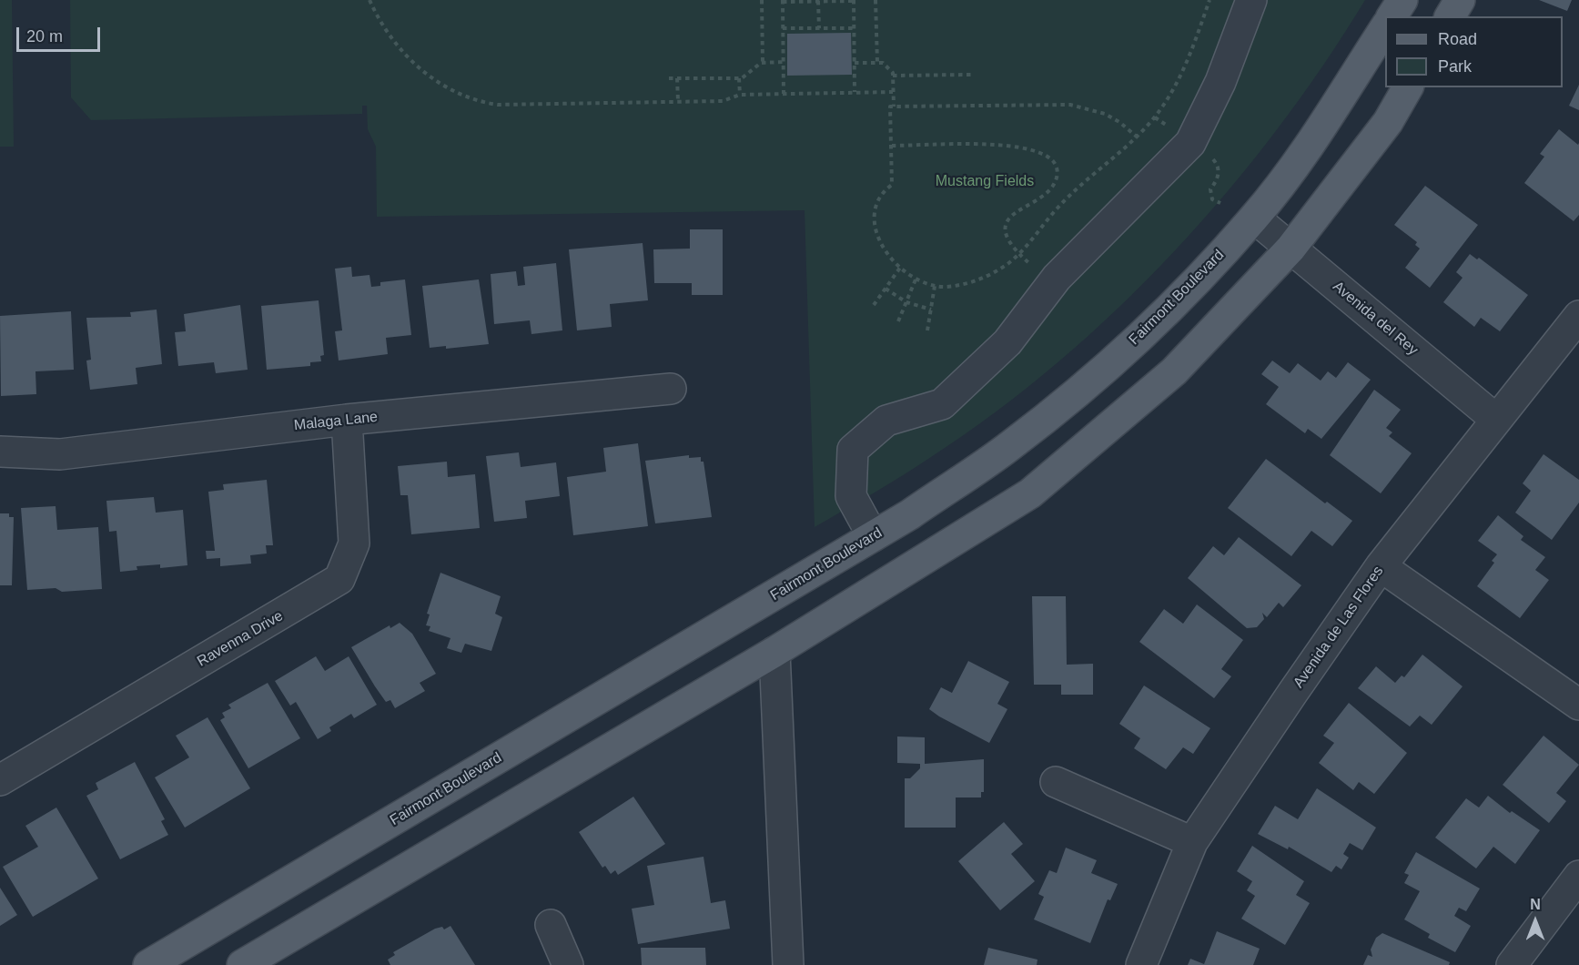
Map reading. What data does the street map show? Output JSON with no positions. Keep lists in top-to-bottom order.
{
  "streets": {
    "main road": ["Fairmont Boulevard"],
    "street": [
      "Avenida del Rey",
      "Malaga Lane",
      "Avenida de Las Flores",
      "Ravenna Drive"
    ]
  },
  "crossings": [
    ["Fairmont Boulevard", "Avenida del Rey"],
    ["Avenida del Rey", "Avenida de Las Flores"],
    ["Malaga Lane", "Ravenna Drive"]
  ],
  "parks": ["Mustang Fields"],
  "legend": ["Road", "Park"],
  "scale_bar": "20 m",
  "north": "top"
}
